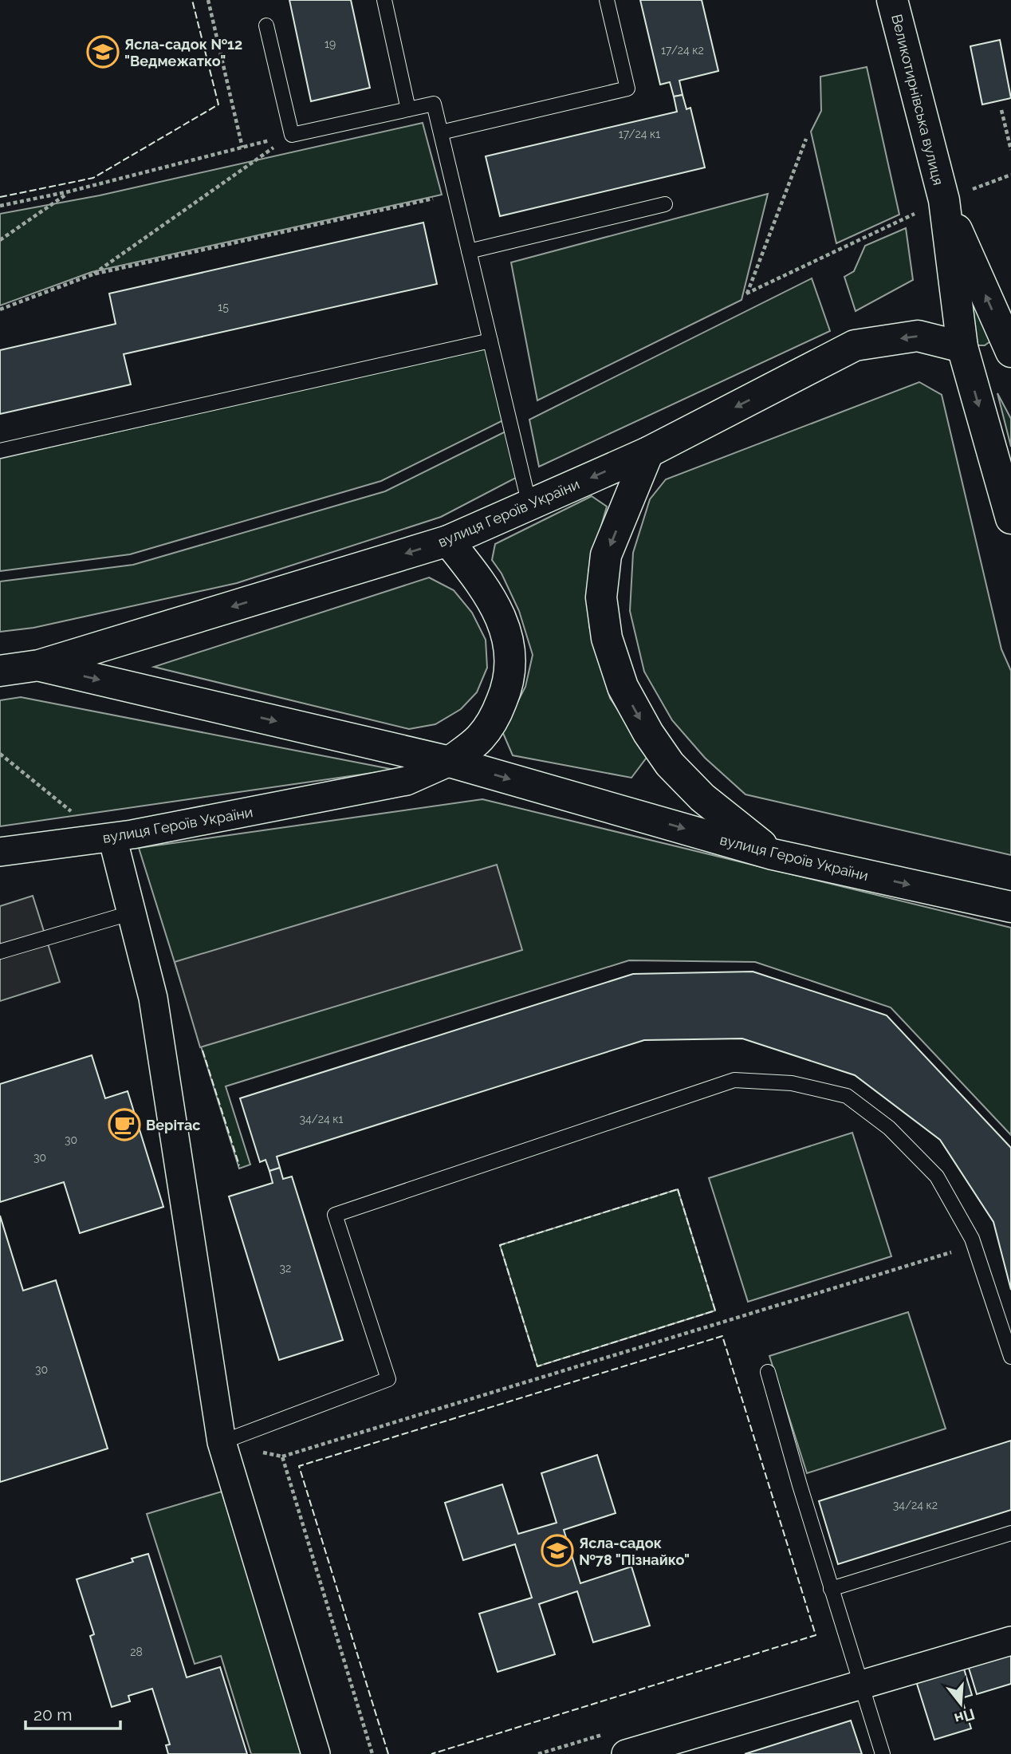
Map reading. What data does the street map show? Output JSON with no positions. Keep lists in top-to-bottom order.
{
  "streets": {
    "main road": ["Великотирнівська вулиця", "вулиця Героїв України"]
  },
  "crossings": [
    ["Великотирнівська вулиця", "вулиця Героїв України"]
  ],
  "places": {
    "school or university": ["Ясла-садок №12 \"Ведмежатко\"", "Ясла-садок №78 \"Пізнайко\""],
    "cafe": ["Верітас"]
  },
  "house_numbers": [
    "19",
    "17/24 к2",
    "17/24 к1",
    "15",
    "34/24 к1",
    "30",
    "30",
    "32",
    "30",
    "34/24 к2",
    "28"
  ],
  "scale_bar": "20 m",
  "north": "bottom"
}
